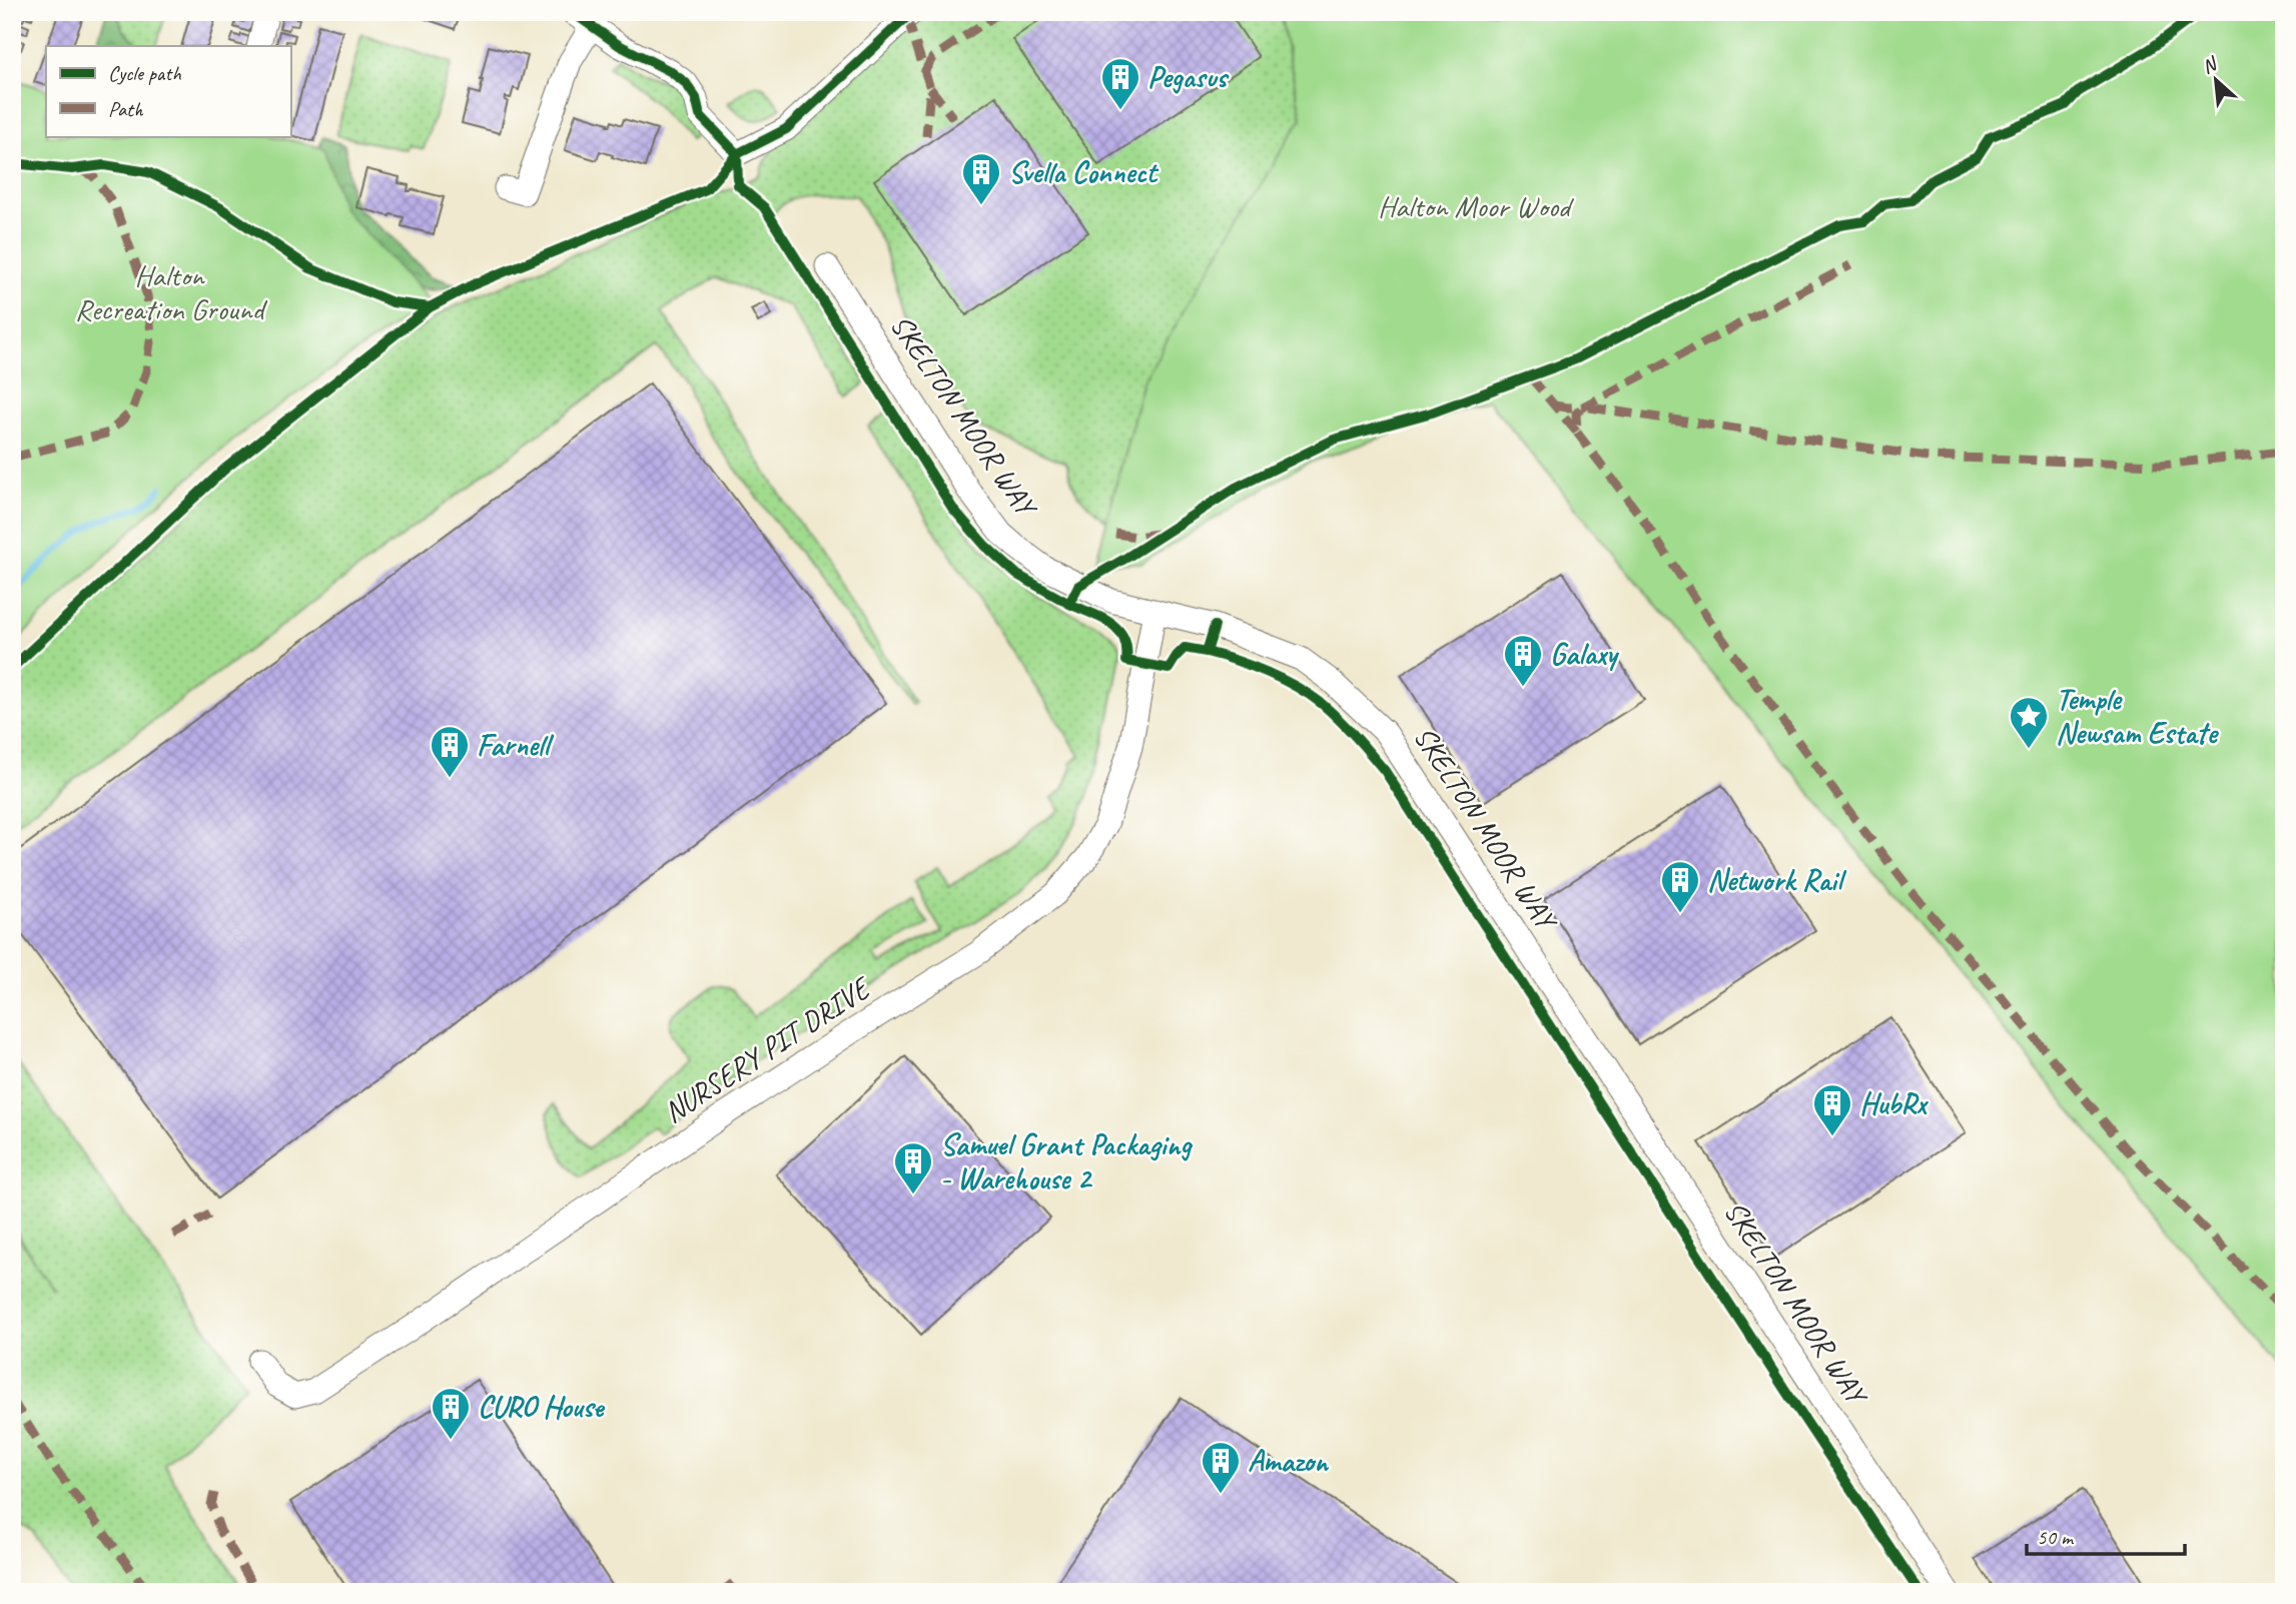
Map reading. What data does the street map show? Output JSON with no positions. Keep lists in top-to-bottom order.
{
  "streets": {
    "street": ["SKELTON MOOR WAY", "NURSERY PIT DRIVE"]
  },
  "crossings": [
    ["SKELTON MOOR WAY", "NURSERY PIT DRIVE"]
  ],
  "parks": ["Halton Moor Wood", "Halton Recreation Ground"],
  "places": {
    "building": [
      "Pegasus",
      "Svella Connect",
      "Galaxy",
      "Farnell",
      "Network Rail",
      "HubRx",
      "Samuel Grant Packaging - Warehouse 2",
      "CURO House",
      "Amazon"
    ],
    "place": ["Temple Newsam Estate"]
  },
  "legend": ["Cycle path", "Path"],
  "scale_bar": "50 m",
  "north": "top left"
}
